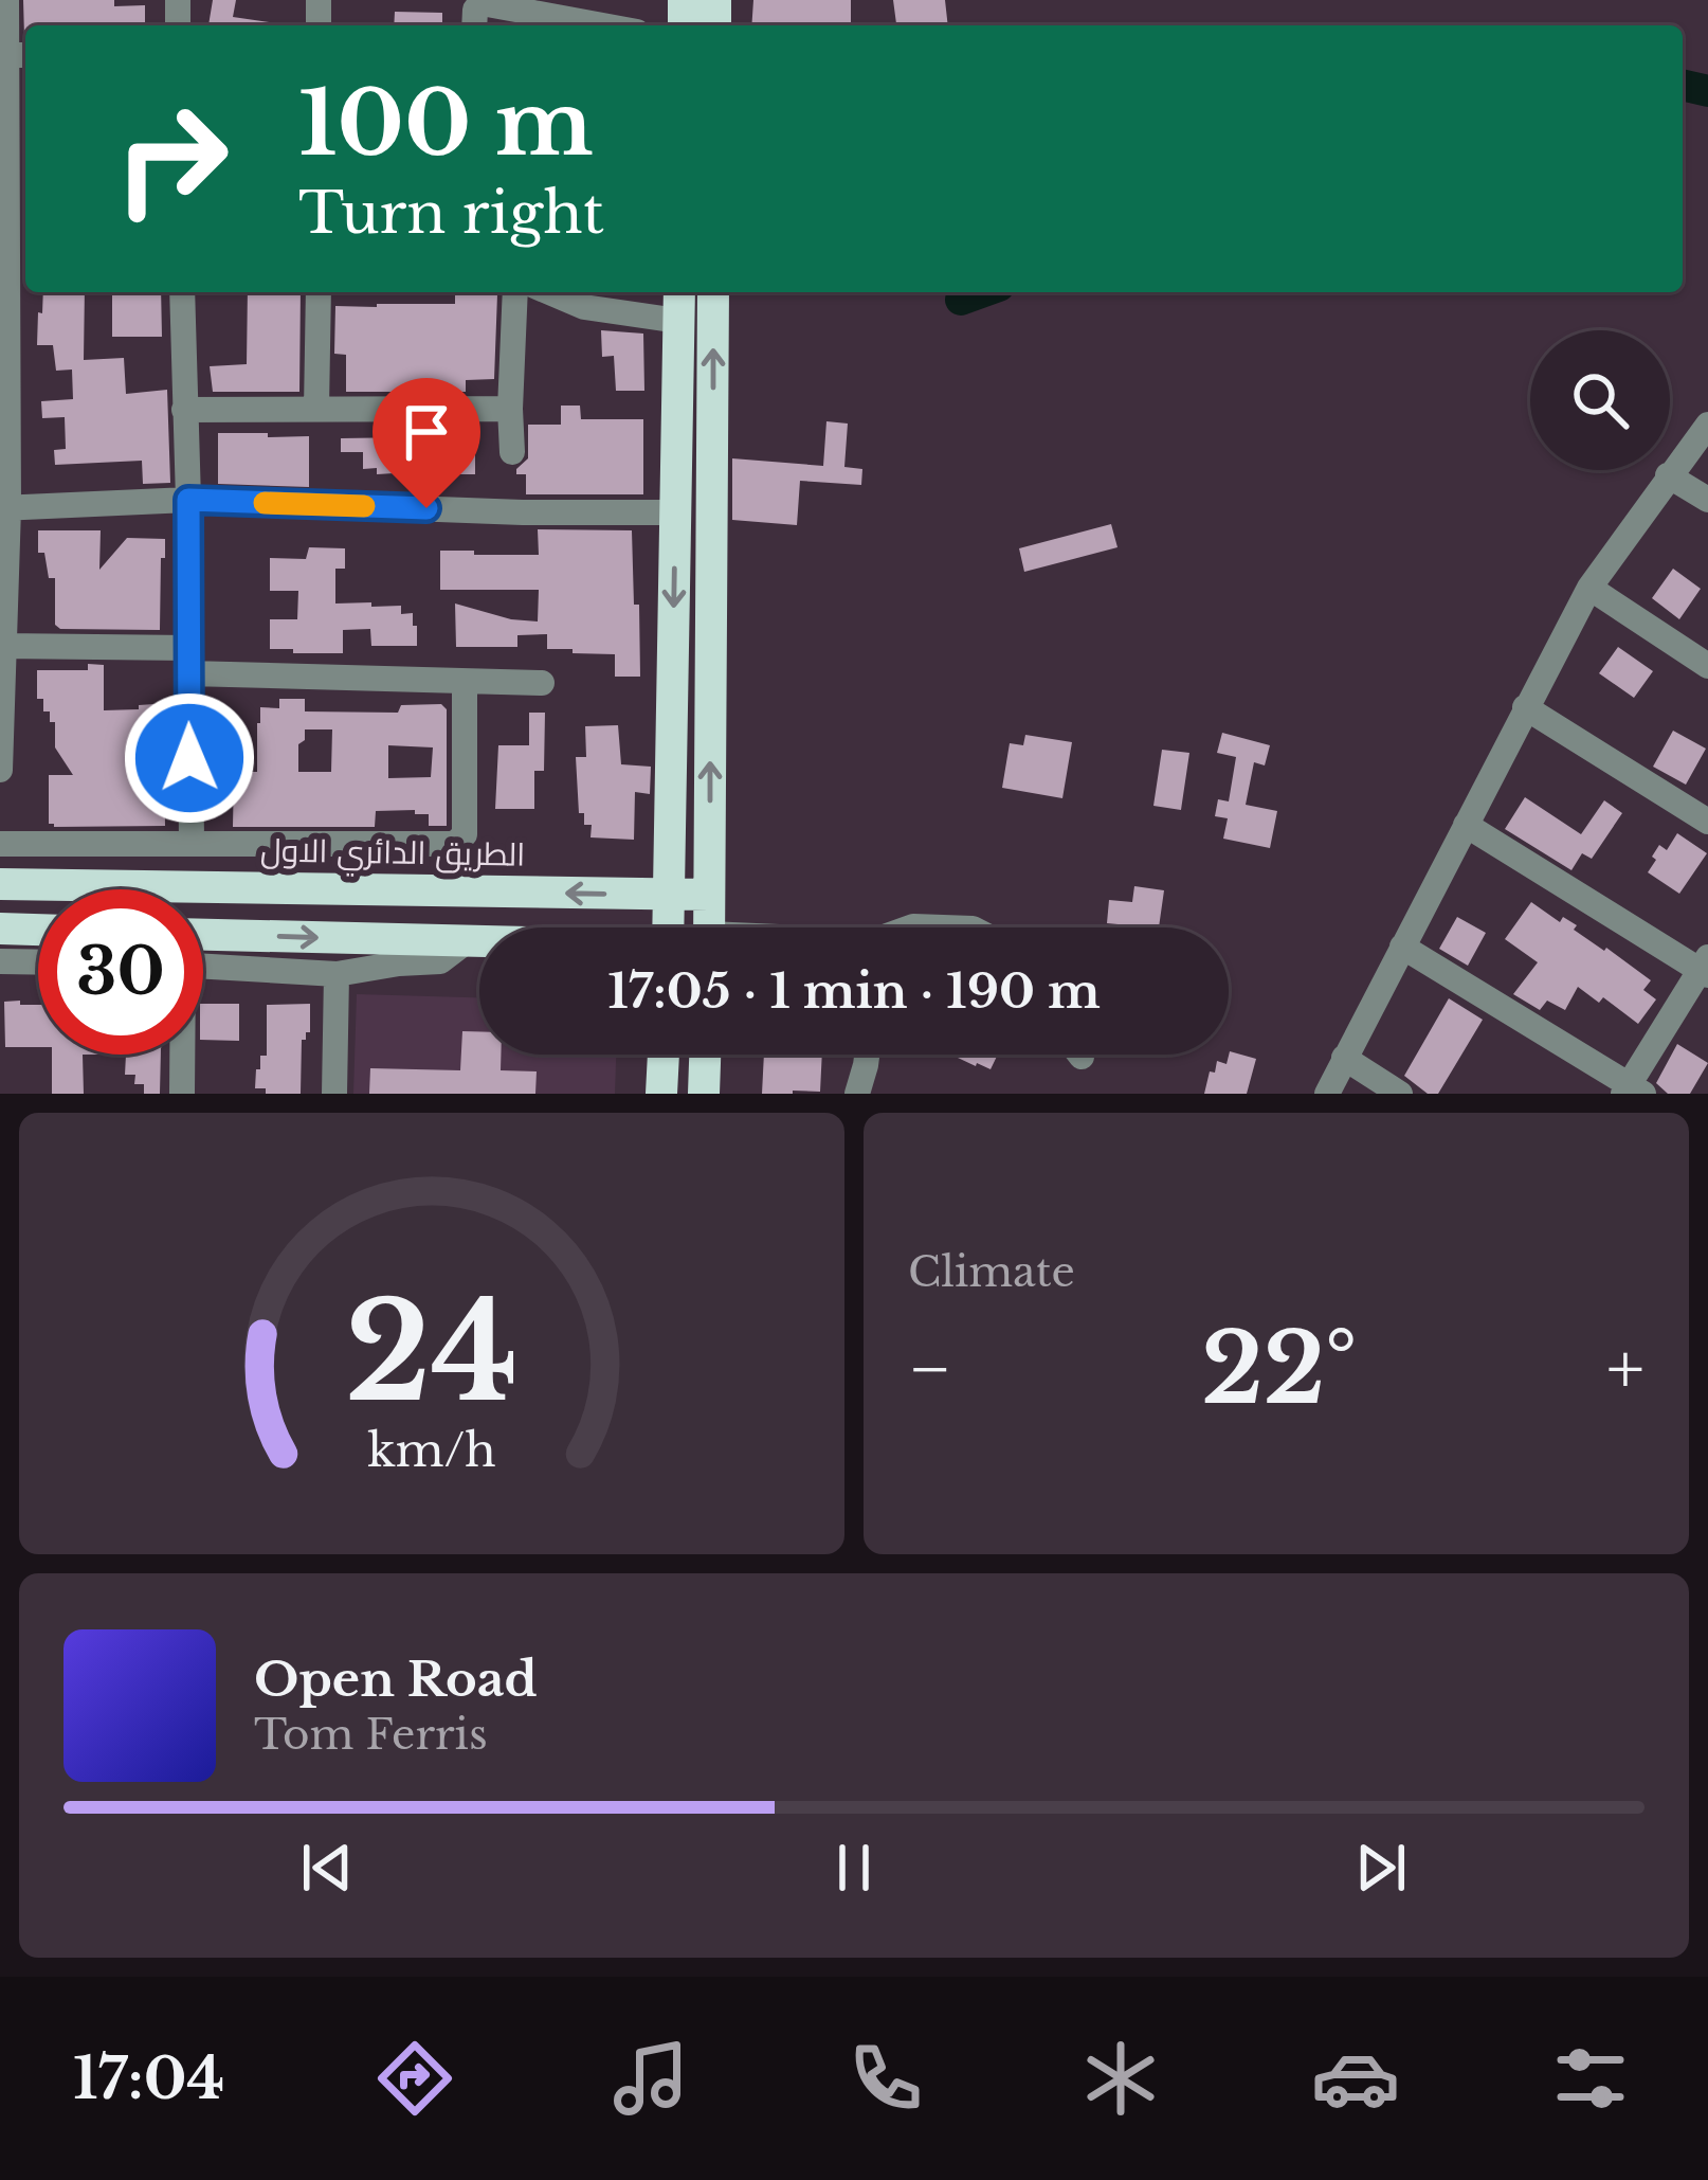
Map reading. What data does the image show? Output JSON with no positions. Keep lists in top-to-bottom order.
{
  "streets": {
    "main road": ["الطريق الدائري الاول"]
  },
  "page": {
    "turn": ["100 m", "Turn right"],
    "limit": "30",
    "trip": "17:05 · 1 min · 190 m",
    "tile": "Climate",
    "heat": ["−", "22°", "+"],
    "song": ["Open Road", "Tom Ferris"],
    "tabs": "17:04",
    "gauge": ["24", "km/h"]
  }
}
